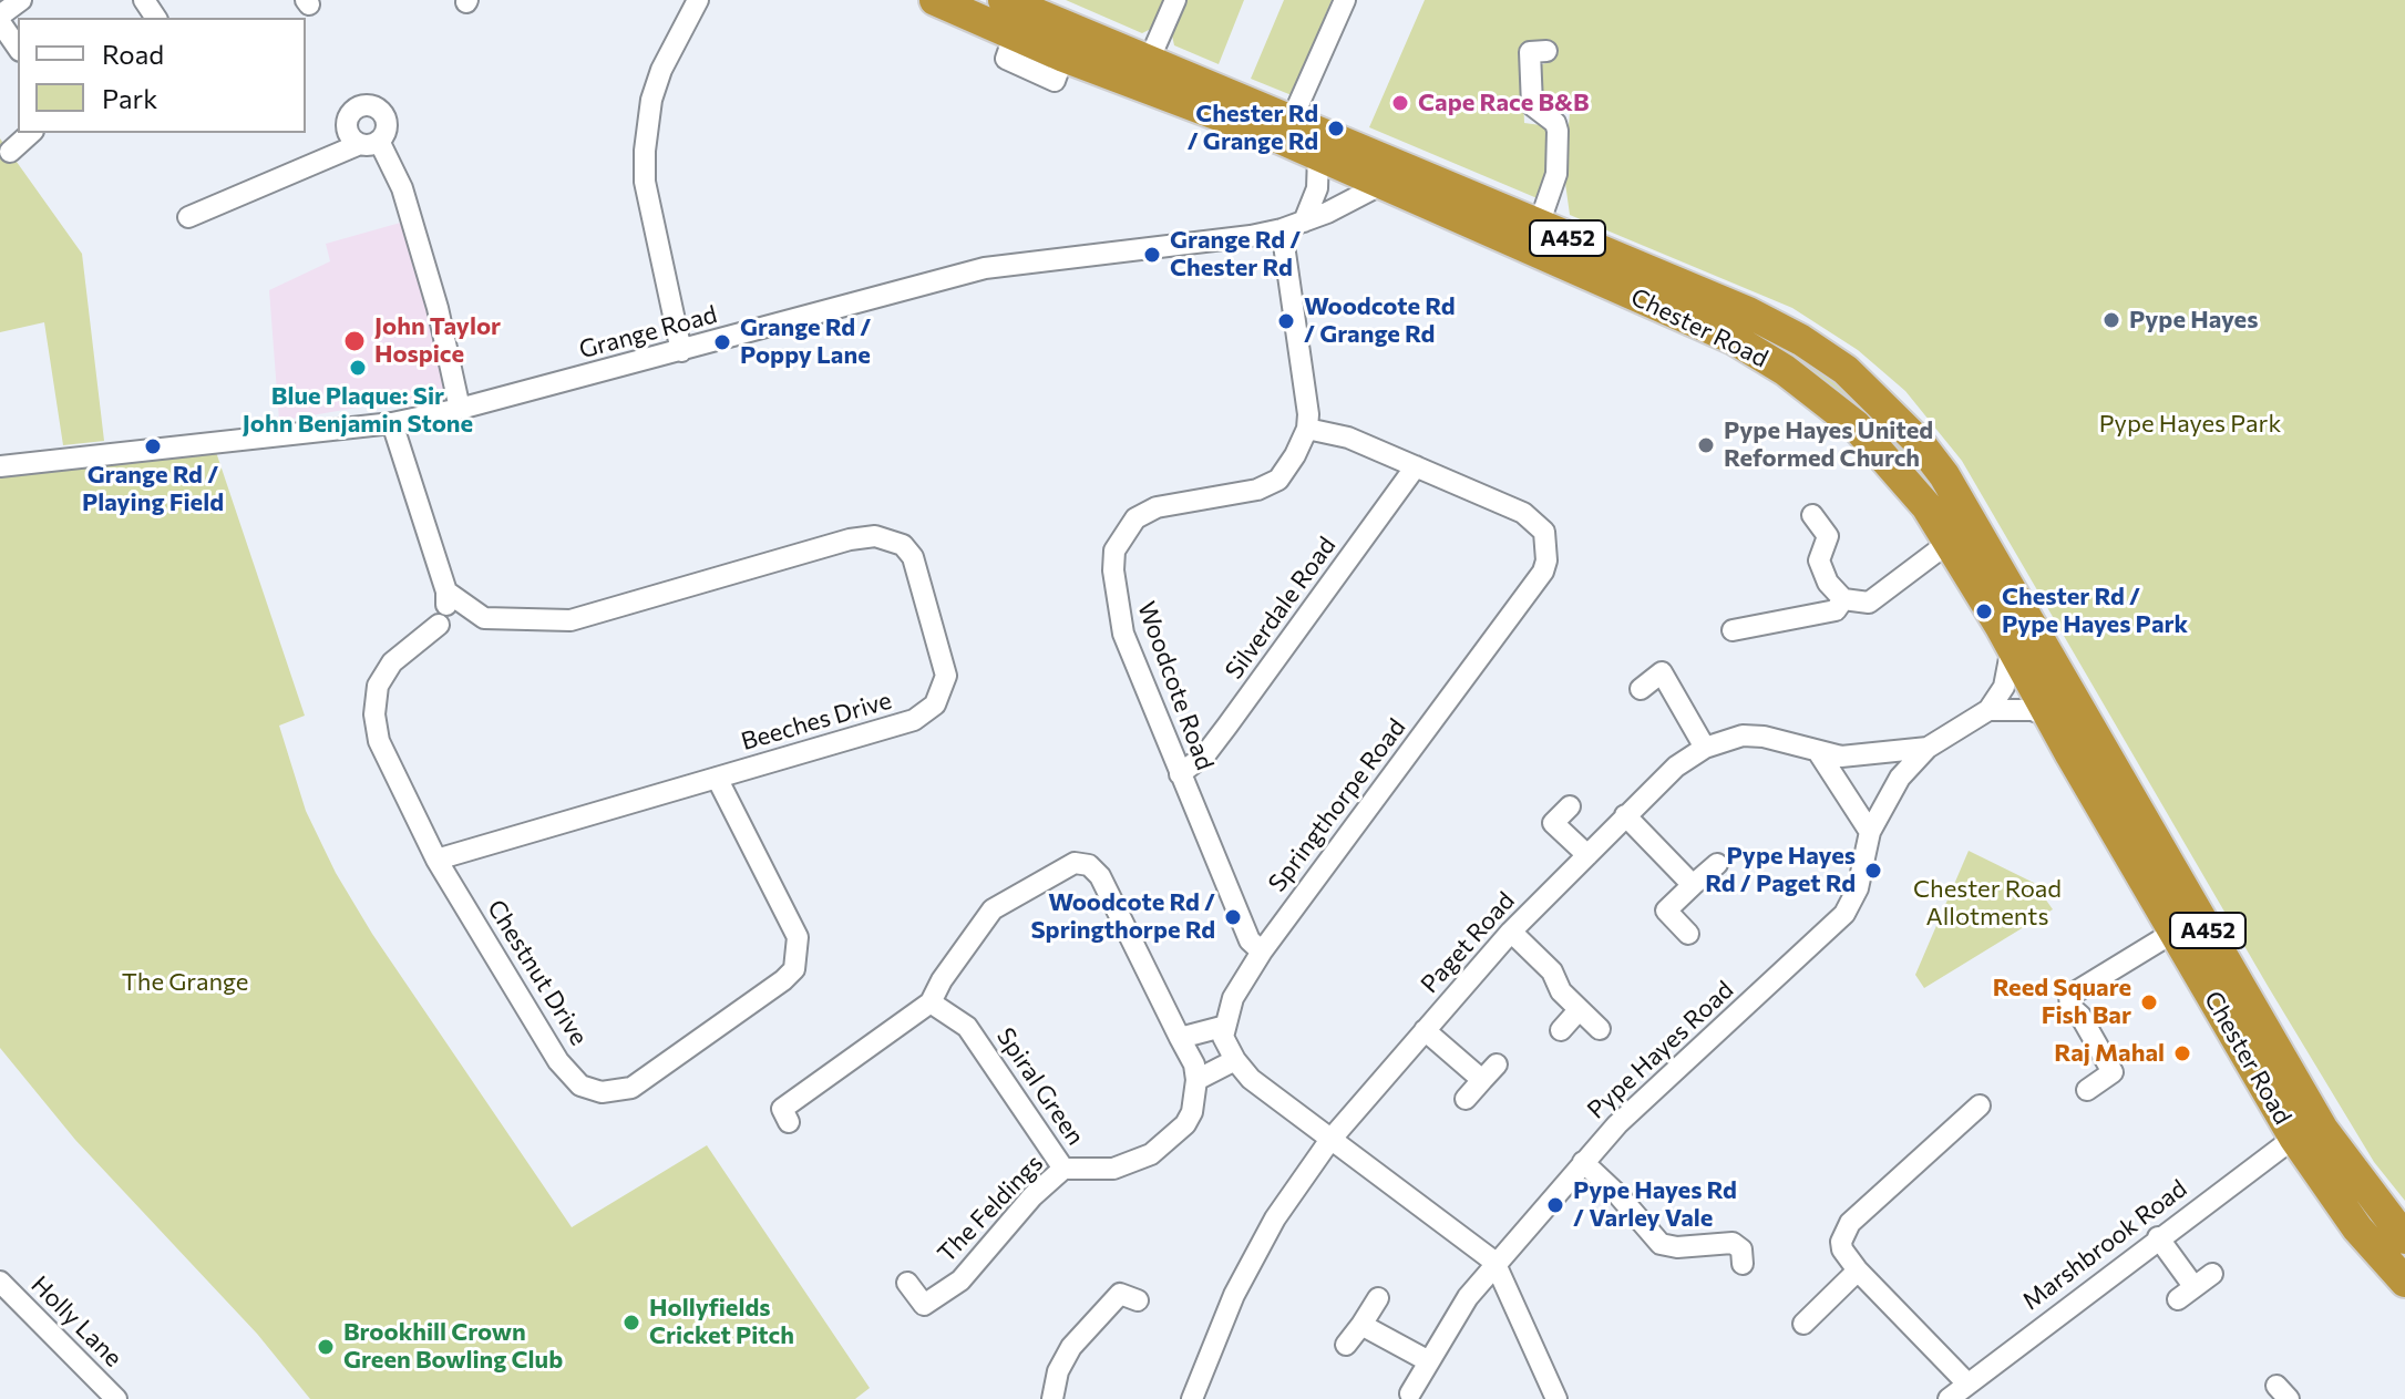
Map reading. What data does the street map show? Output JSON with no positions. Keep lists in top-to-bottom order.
{
  "streets": {
    "highway": ["A452", "Chester Road"],
    "street": [
      "Grange Road",
      "Silverdale Road",
      "Woodcote Road",
      "Beeches Drive",
      "Springthorpe Road",
      "Paget Road",
      "Chestnut Drive",
      "Pype Hayes Road",
      "Spiral Green",
      "The Feldings",
      "Marshbrook Road",
      "Holly Lane"
    ]
  },
  "crossings": [
    ["Chester Road", "Grange Road"],
    ["Chester Road", "Marshbrook Road"],
    ["Silverdale Road", "Woodcote Road"],
    ["Silverdale Road", "Springthorpe Road"],
    ["Woodcote Road", "Springthorpe Road"],
    ["Beeches Drive", "Chestnut Drive"],
    ["Paget Road", "Pype Hayes Road"],
    ["Spiral Green", "The Feldings"]
  ],
  "parks": ["Pype Hayes Park", "Chester Road Allotments", "The Grange"],
  "places": [
    "Cape Race B&B",
    "Chester Rd / Grange Rd",
    "Grange Rd / Chester Rd",
    "Pype Hayes",
    "Woodcote Rd / Grange Rd",
    "John Taylor Hospice",
    "Grange Rd / Poppy Lane",
    "Blue Plaque: Sir John Benjamin Stone",
    "Pype Hayes United Reformed Church",
    "Grange Rd / Playing Field",
    "Chester Rd / Pype Hayes Park",
    "Pype Hayes Rd / Paget Rd",
    "Woodcote Rd / Springthorpe Rd",
    "Reed Square Fish Bar",
    "Raj Mahal",
    "Pype Hayes Rd / Varley Vale",
    "Hollyfields Cricket Pitch",
    "Brookhill Crown Green Bowling Club"
  ],
  "legend": ["Road", "Park"]
}
